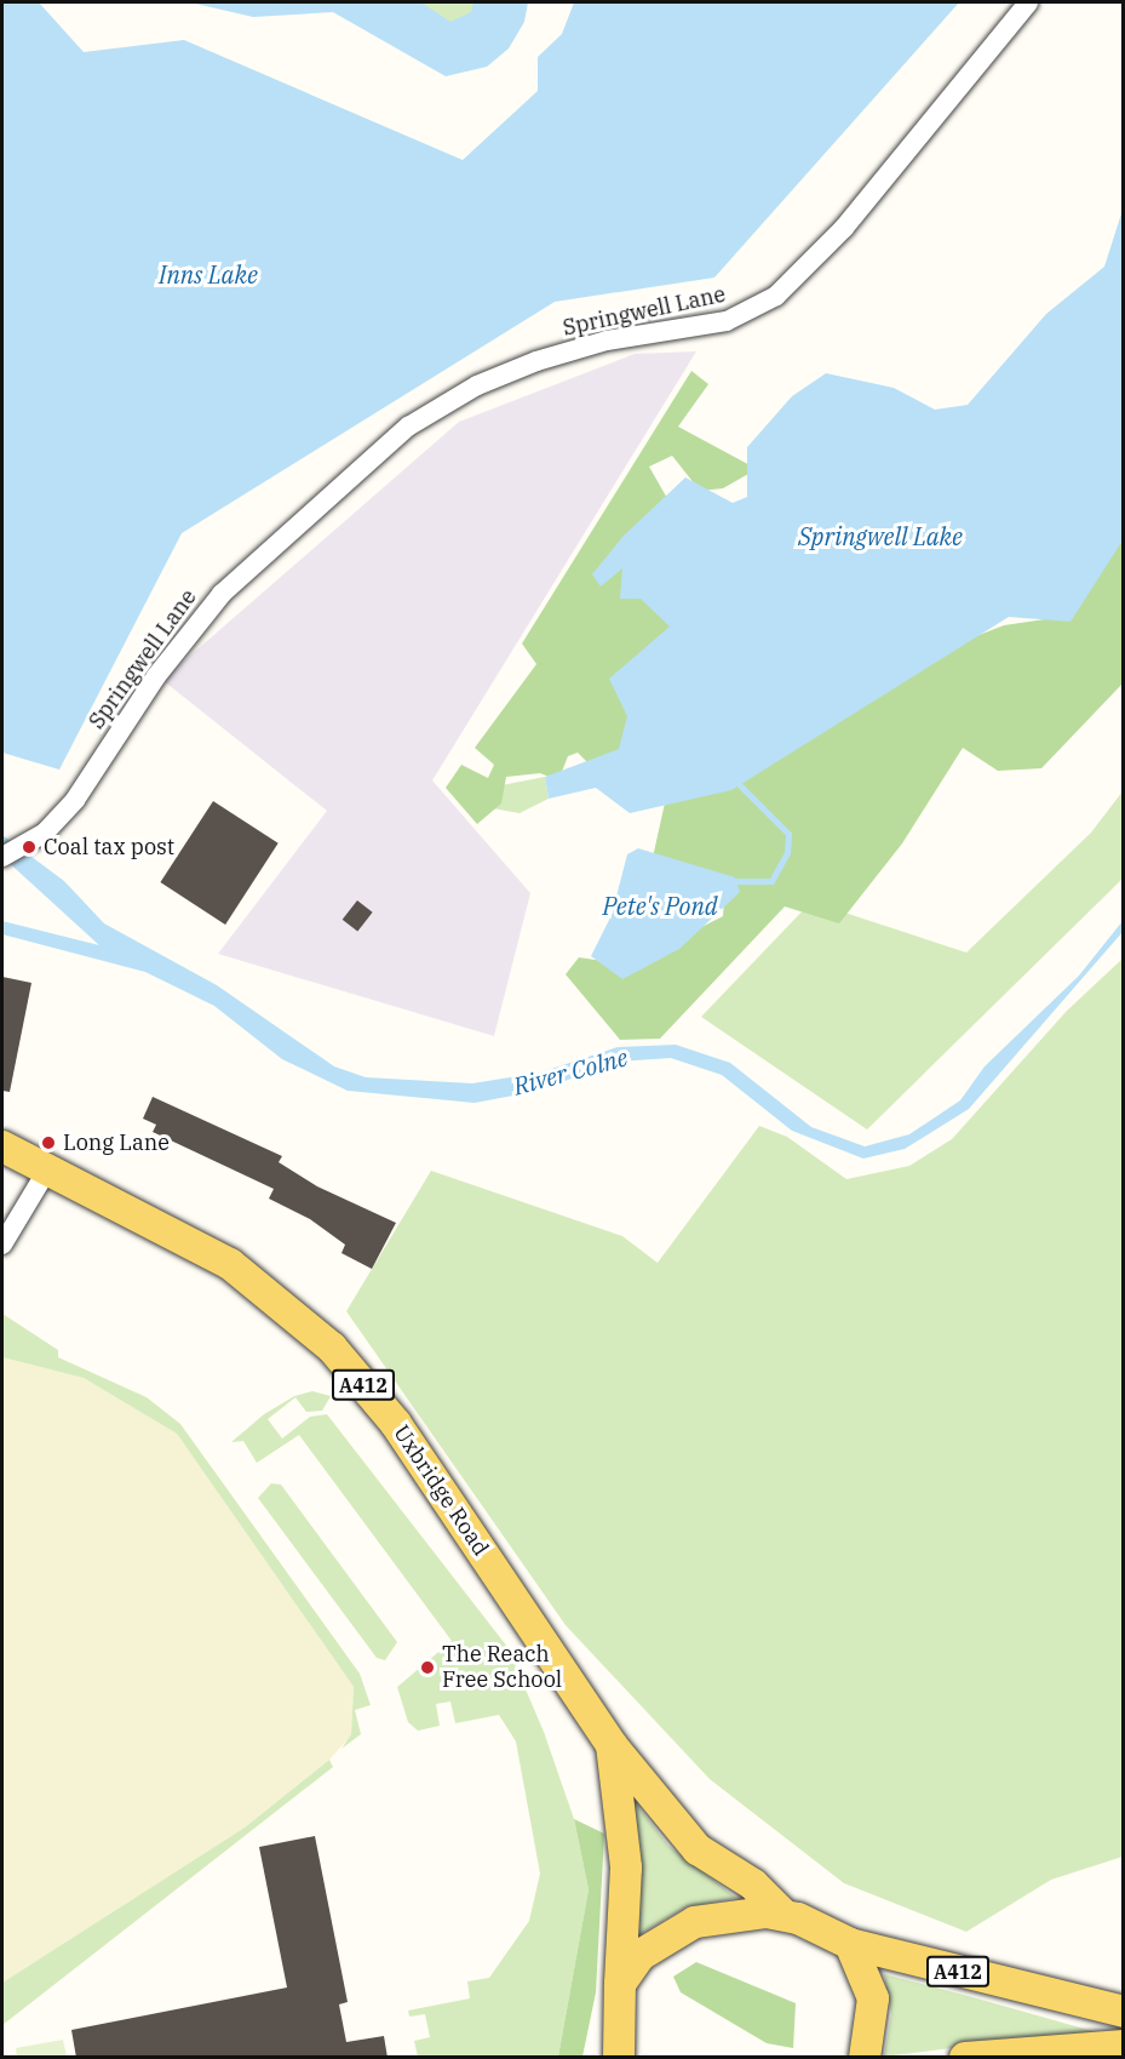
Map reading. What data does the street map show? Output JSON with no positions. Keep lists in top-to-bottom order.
{
  "streets": {
    "main road": ["A412", "Uxbridge Road"],
    "street": ["Springwell Lane"]
  },
  "water": [
    "Inns Lake",
    "Springwell Lake",
    "Pete's Pond",
    "River Colne"
  ],
  "places": ["Coal tax post", "Long Lane", "The Reach Free School"]
}
